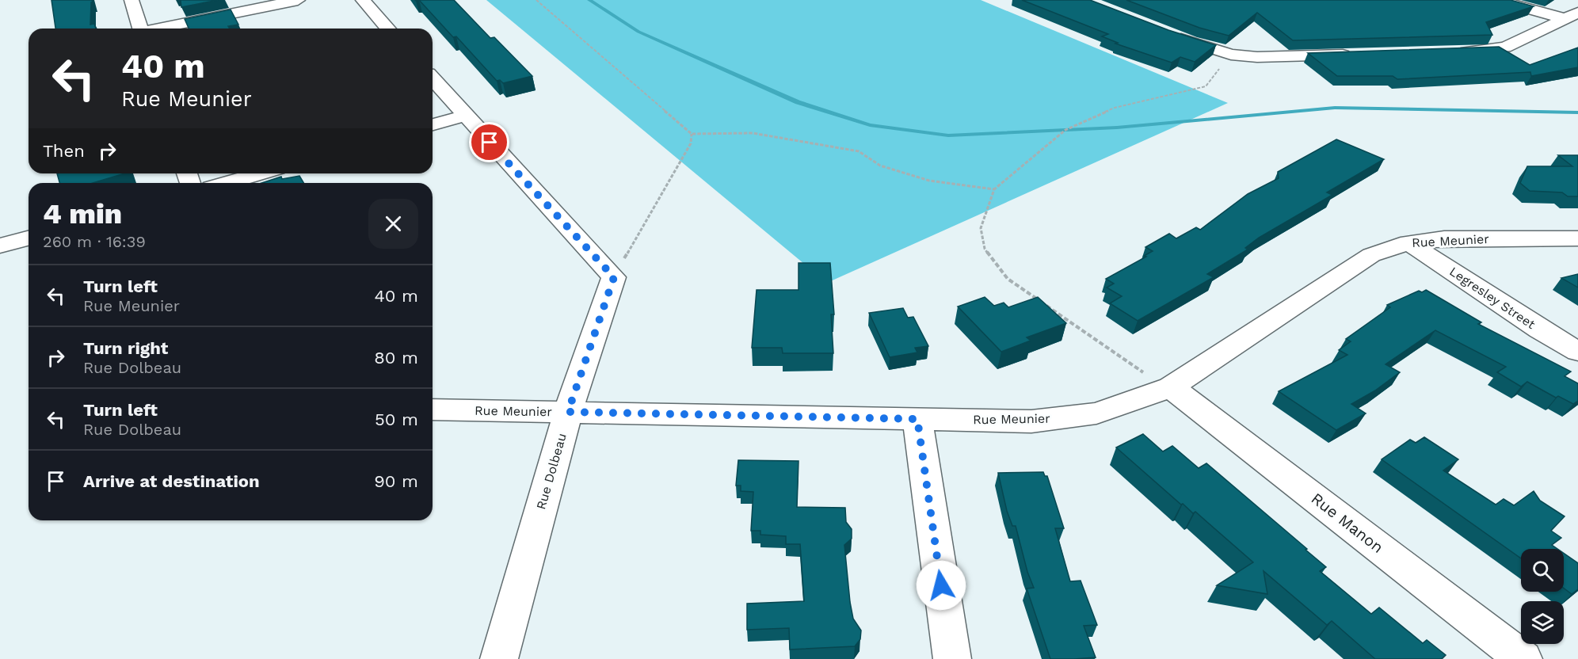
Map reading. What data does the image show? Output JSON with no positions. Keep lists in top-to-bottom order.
{
  "streets": {
    "street": [
      "Rue Meunier",
      "Legresley Street",
      "Rue Dolbeau",
      "Rue Manon"
    ]
  },
  "crossings": [
    ["Rue Meunier", "Legresley Street"],
    ["Rue Meunier", "Rue Dolbeau"],
    ["Rue Meunier", "Rue Manon"]
  ],
  "page": {
    "turn": ["40 m", "Rue Meunier"],
    "then": "Then",
    "heading": ["4 min", "260 m · 16:39"],
    "list": [
      {
        "name": "Turn left",
        "note": "Rue Meunier",
        "value": "40 m"
      },
      {
        "name": "Turn right",
        "note": "Rue Dolbeau",
        "value": "80 m"
      },
      {
        "name": "Turn left",
        "note": "Rue Dolbeau",
        "value": "50 m"
      },
      {
        "name": "Arrive at destination",
        "value": "90 m"
      }
    ]
  }
}
